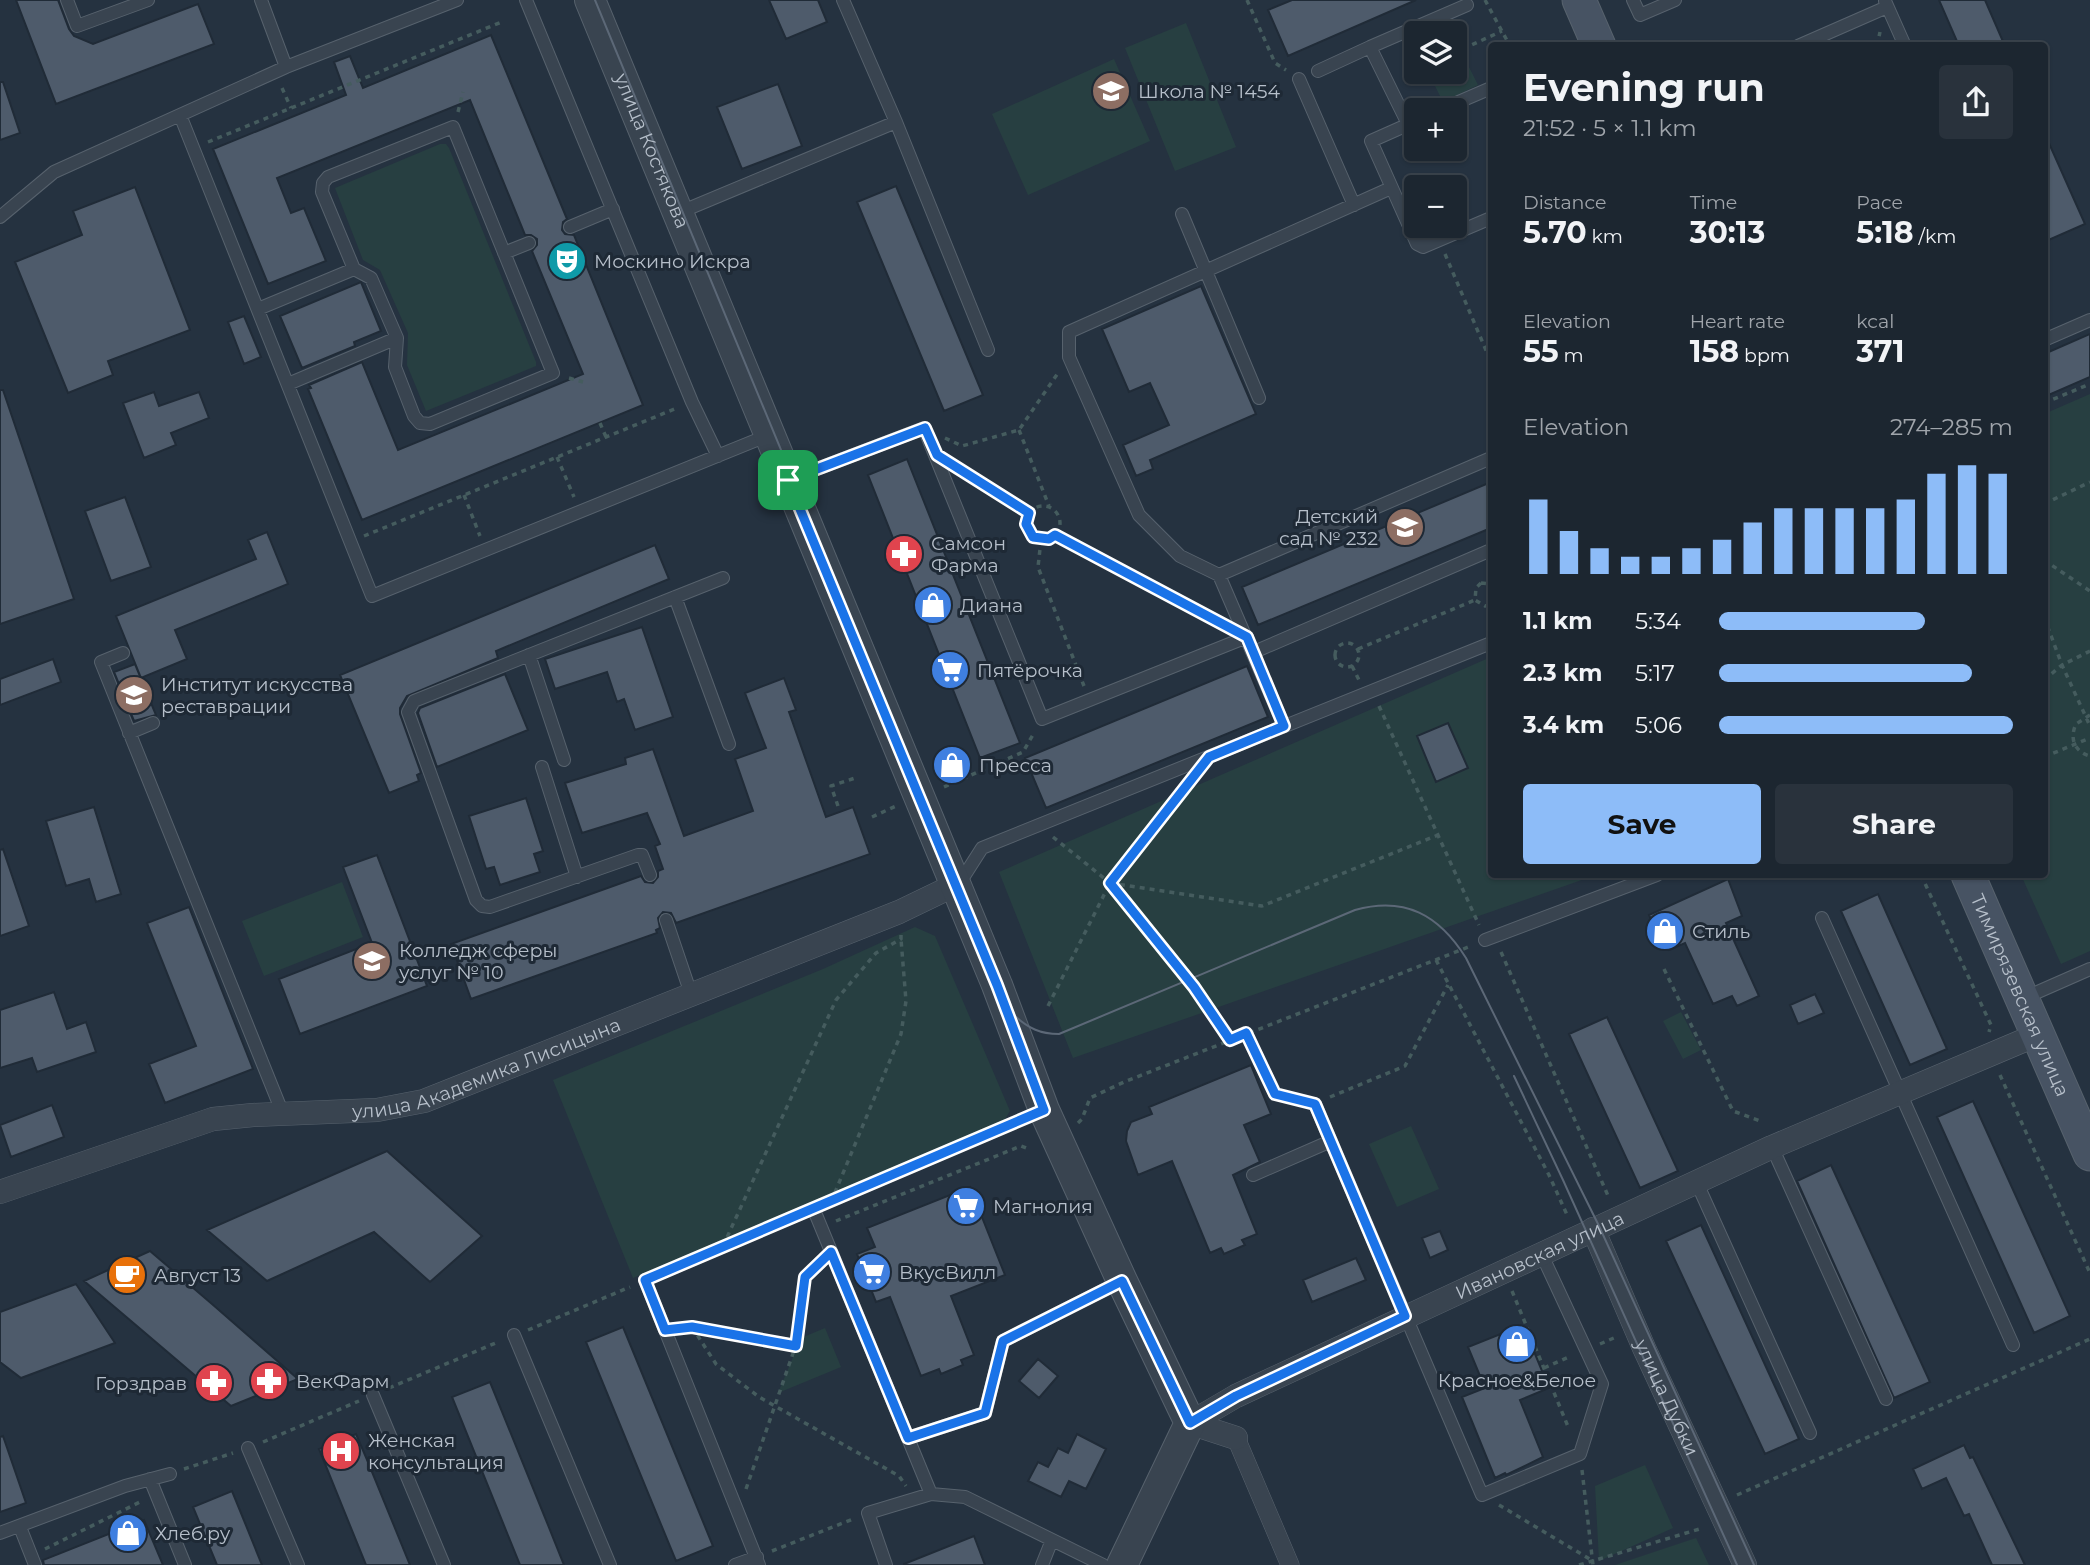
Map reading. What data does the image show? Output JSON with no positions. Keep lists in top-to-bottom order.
{
  "streets": {
    "main road": ["Тимирязевская улица"],
    "street": [
      "улица Костякова",
      "улица Академика Лисицына",
      "Ивановская улица",
      "улица Дубки"
    ]
  },
  "crossings": [
    ["улица Костякова", "улица Академика Лисицына"],
    ["улица Костякова", "Ивановская улица"],
    ["Тимирязевская улица", "Ивановская улица"],
    ["Ивановская улица", "улица Дубки"]
  ],
  "places": {
    "school or university": [
      "Школа № 1454",
      "Детский сад № 232",
      "Институт искусства реставрации",
      "Колледж сферы услуг № 10"
    ],
    "theatre": ["Москино Искра"],
    "pharmacy": ["Самсон Фарма", "ВекФарм", "Горздрав"],
    "shop": [
      "Диана",
      "Пресса",
      "Стиль",
      "Красное&Белое",
      "Хлеб.ру"
    ],
    "supermarket": ["Пятёрочка", "Магнолия", "ВкусВилл"],
    "cafe": ["Август 13"],
    "hospital": ["Женская консультация"]
  },
  "page": {
    "map_buttons": ["+", "−"],
    "heading": ["Evening run", "21:52 · 5 × 1.1 km"],
    "stats": [
      ["Distance", "5.70 km"],
      ["Time", "30:13"],
      ["Pace", "5:18 /km"],
      ["Elevation", "55 m"],
      ["Heart rate", "158 bpm"],
      ["kcal", "371"]
    ],
    "chart": ["Elevation", "274–285 m"],
    "list": [
      {
        "name": "1.1 km",
        "note": "5:34"
      },
      {
        "name": "2.3 km",
        "note": "5:17"
      },
      {
        "name": "3.4 km",
        "note": "5:06"
      }
    ],
    "buttons": ["Save", "Share"]
  }
}
